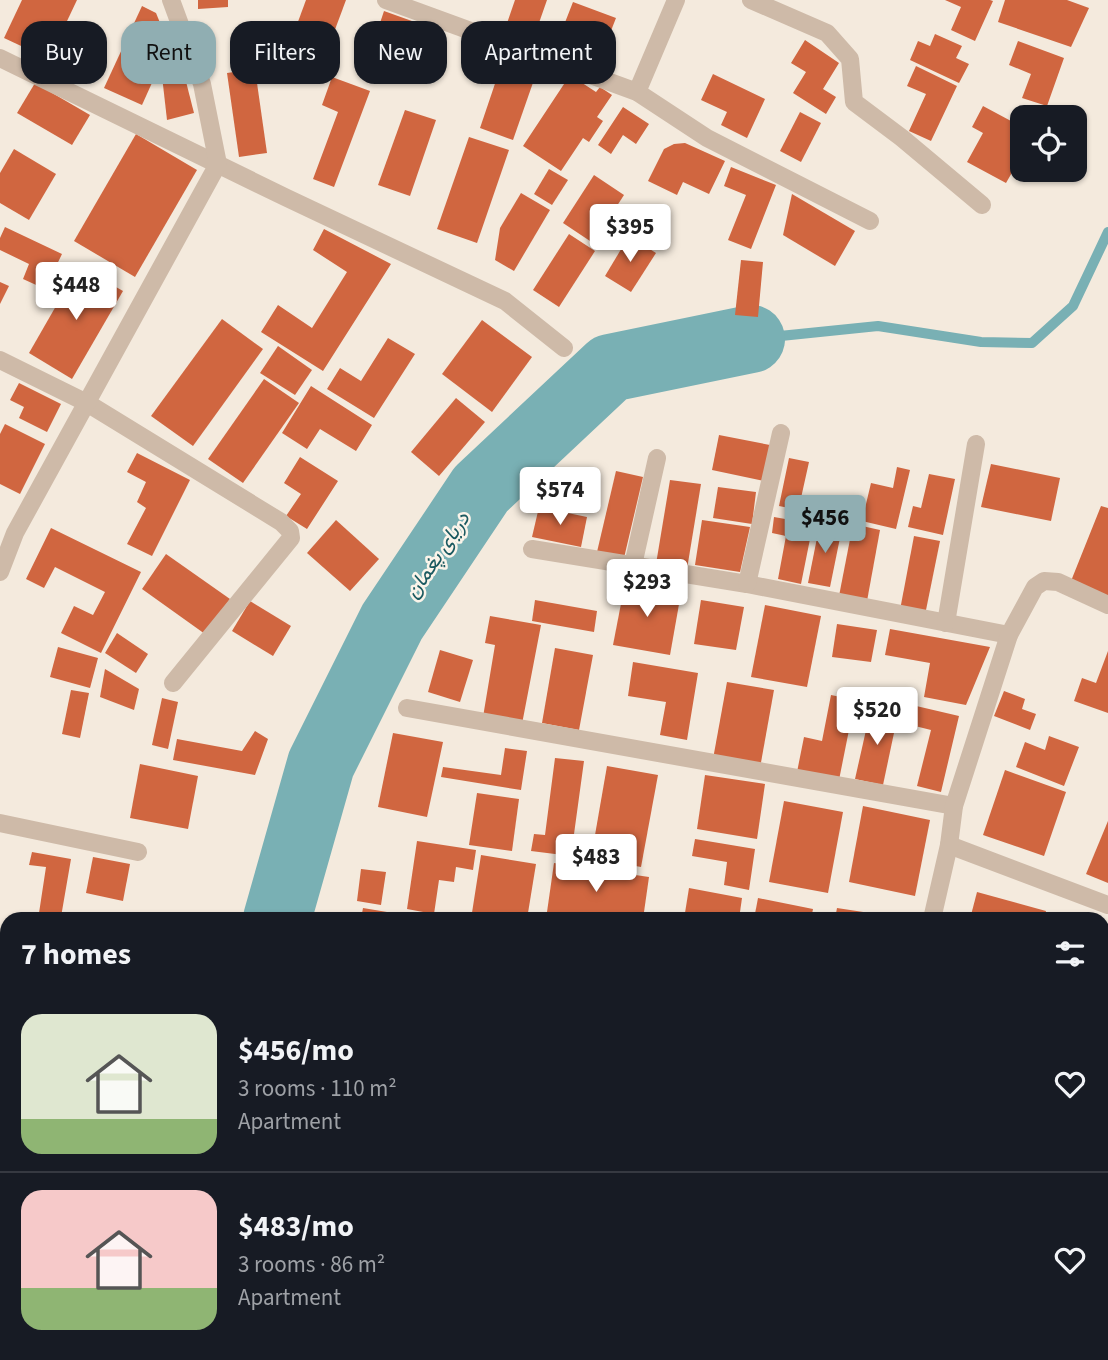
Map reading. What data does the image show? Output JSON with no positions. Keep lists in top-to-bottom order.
{
  "water": ["دریای پغمان"],
  "page": {
    "chip": [
      "Buy",
      "Rent",
      "Filters",
      "New",
      "Apartment"
    ],
    "price": [
      "$395",
      "$448",
      "$574",
      "$456",
      "$293",
      "$520",
      "$483"
    ],
    "heading": "7 homes",
    "list": [
      {
        "name": "$456/mo",
        "note": "3 rooms · 110 m² · Apartment"
      },
      {
        "name": "$483/mo",
        "note": "3 rooms · 86 m² · Apartment"
      }
    ]
  }
}
